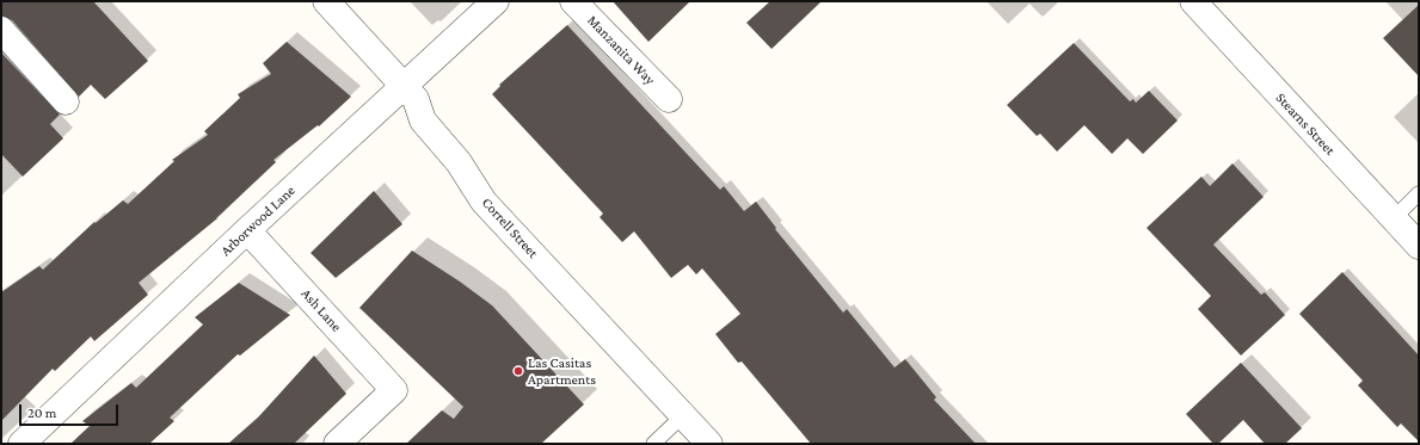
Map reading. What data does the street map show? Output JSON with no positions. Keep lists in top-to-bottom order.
{
  "streets": {
    "street": [
      "Manzanita Way",
      "Stearns Street",
      "Arborwood Lane",
      "Correll Street",
      "Ash Lane"
    ]
  },
  "crossings": [
    ["Arborwood Lane", "Correll Street"],
    ["Arborwood Lane", "Ash Lane"]
  ],
  "places": ["Las Casitas Apartments"],
  "scale_bar": "20 m"
}
